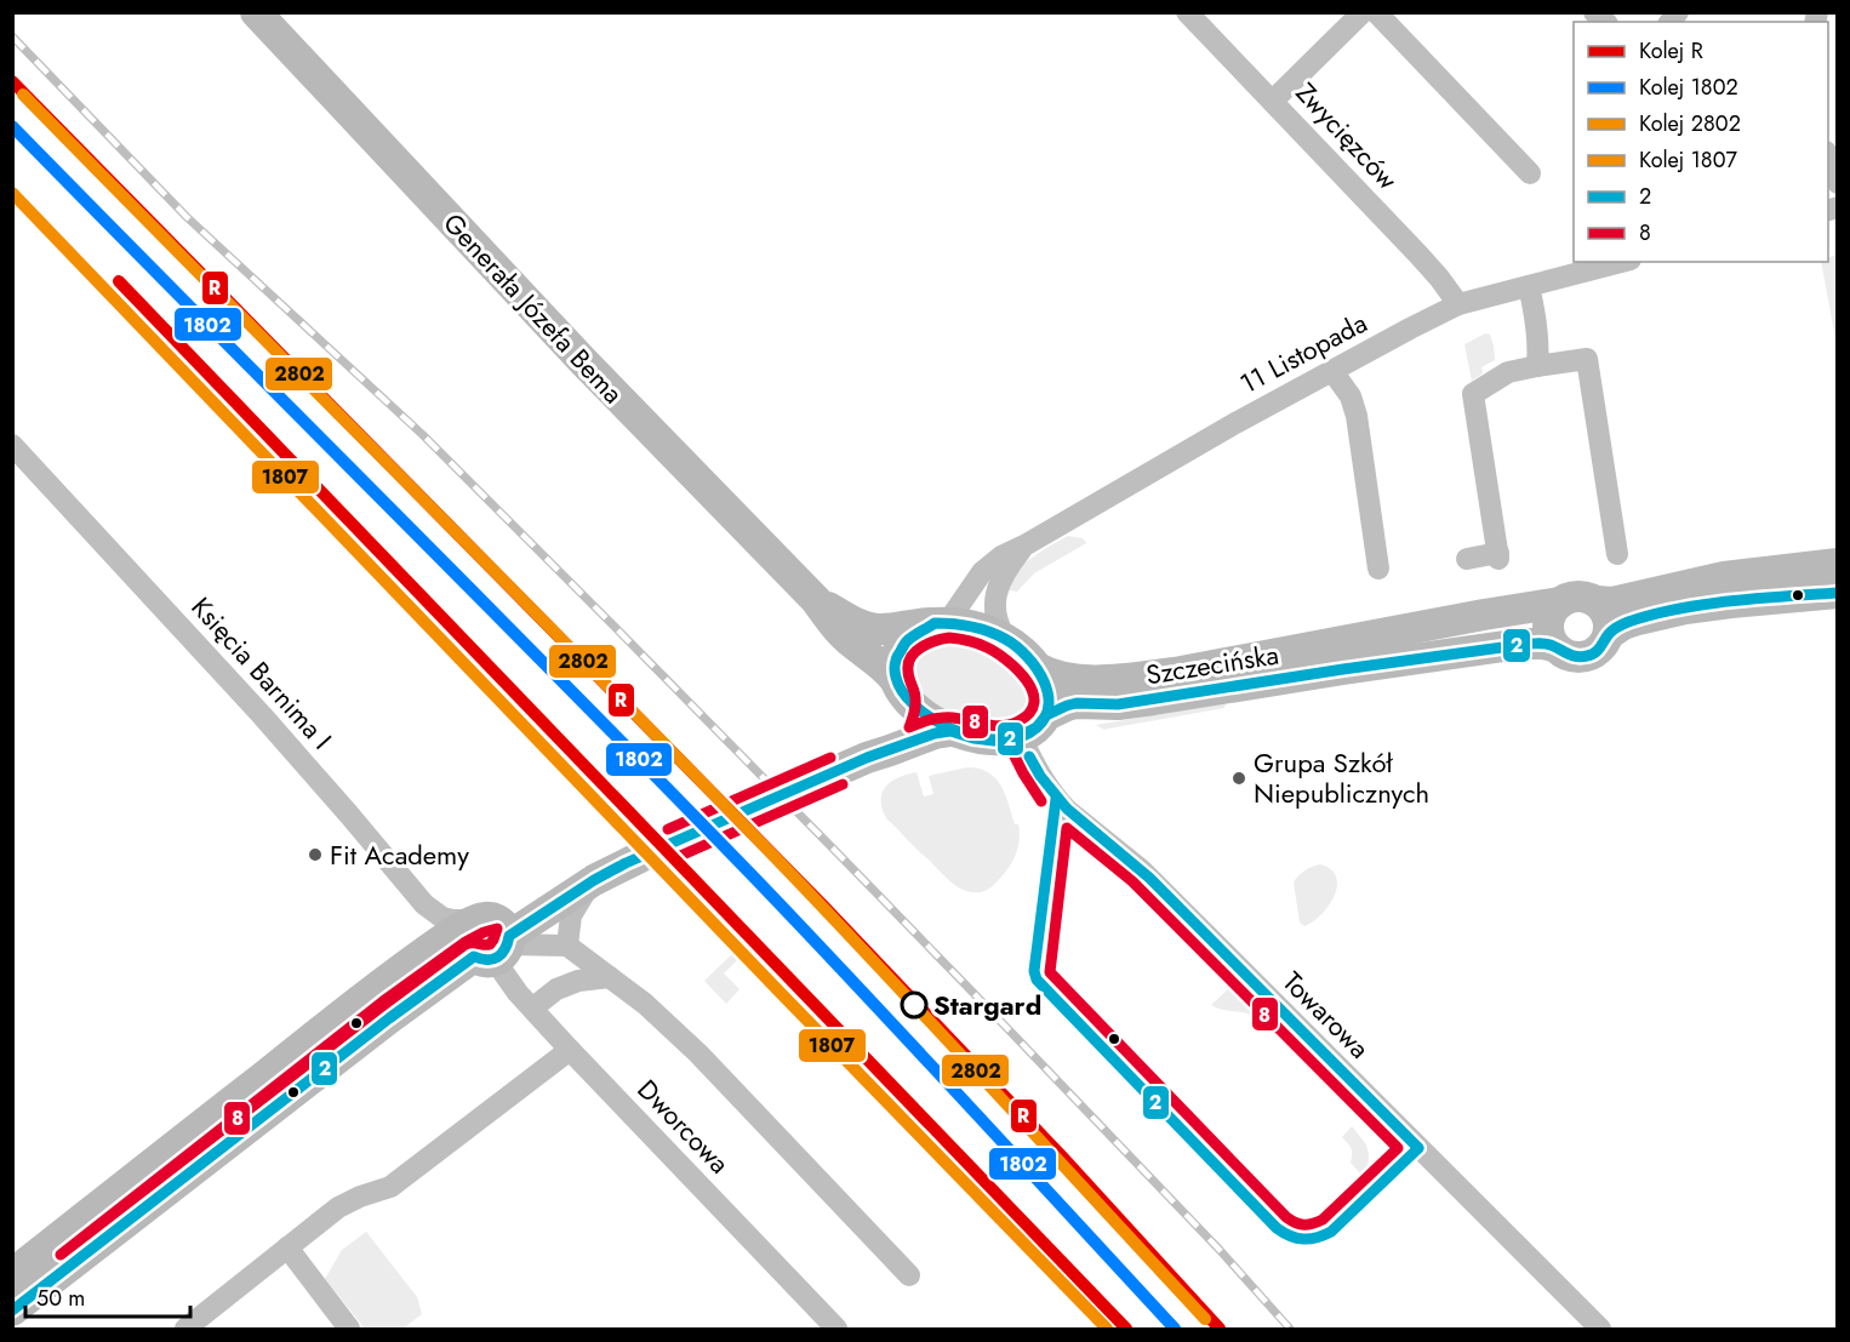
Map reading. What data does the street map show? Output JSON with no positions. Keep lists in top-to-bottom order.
{
  "streets": {
    "main road": ["Generała Józefa Bema", "Szczecińska"],
    "street": [
      "Zwycięzców",
      "11 Listopada",
      "Księcia Barnima I",
      "Towarowa",
      "Dworcowa"
    ]
  },
  "crossings": [
    ["Zwycięzców", "11 Listopada"],
    ["Generała Józefa Bema", "11 Listopada"],
    ["Generała Józefa Bema", "Szczecińska"],
    ["Generała Józefa Bema", "Towarowa"],
    ["11 Listopada", "Szczecińska"],
    ["11 Listopada", "Towarowa"],
    ["Szczecińska", "Towarowa"],
    ["Księcia Barnima I", "Dworcowa"]
  ],
  "places": ["Grupa Szkół Niepublicznych", "Fit Academy", "Stargard"],
  "lines": [
    "rail line R",
    "rail line 2802",
    "rail line 1802",
    "rail line 1807",
    "transit line 2",
    "transit line 8"
  ],
  "legend": [
    "Kolej R",
    "Kolej 1802",
    "Kolej 2802",
    "Kolej 1807",
    "2",
    "8"
  ],
  "scale_bar": "50 m"
}
